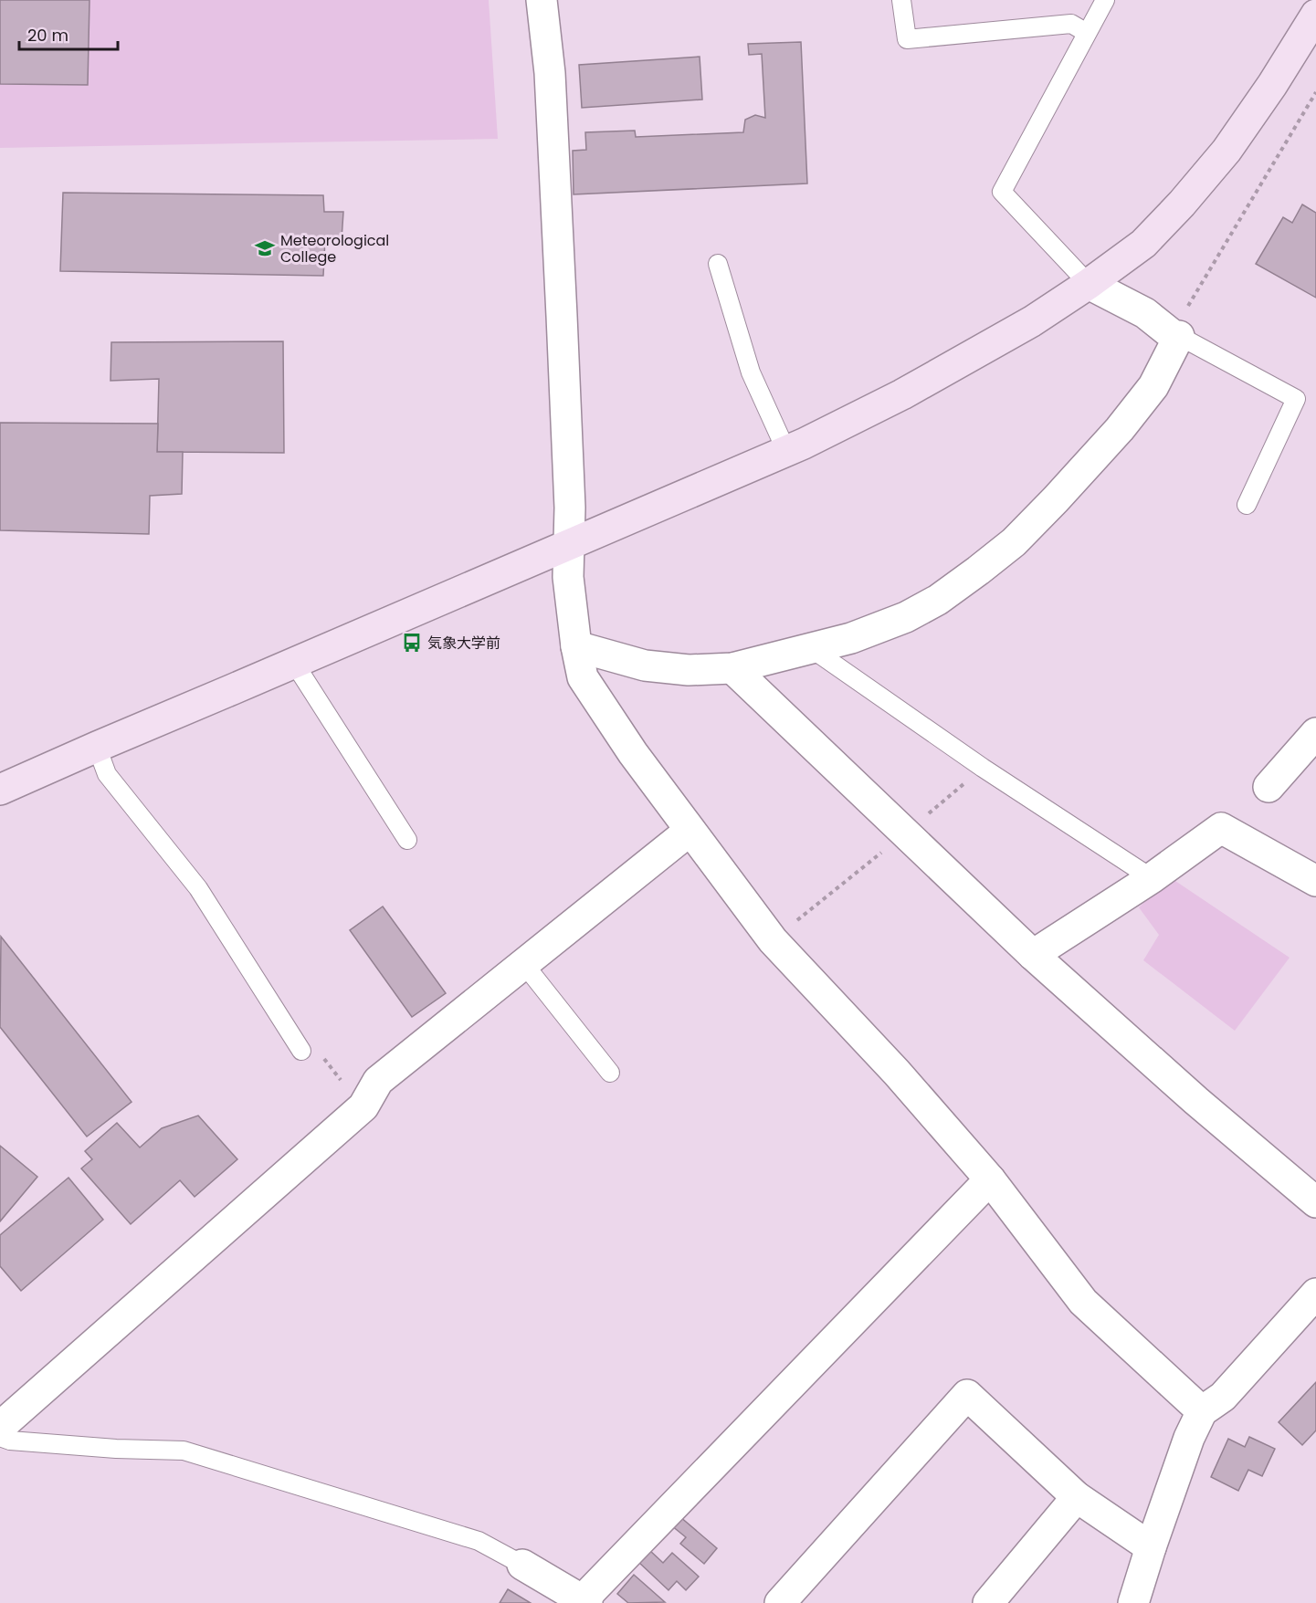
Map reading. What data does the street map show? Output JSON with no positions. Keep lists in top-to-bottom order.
{
  "places": {
    "school or university": ["Meteorological College"],
    "bus stop": ["気象大学前"]
  },
  "scale_bar": "20 m"
}
